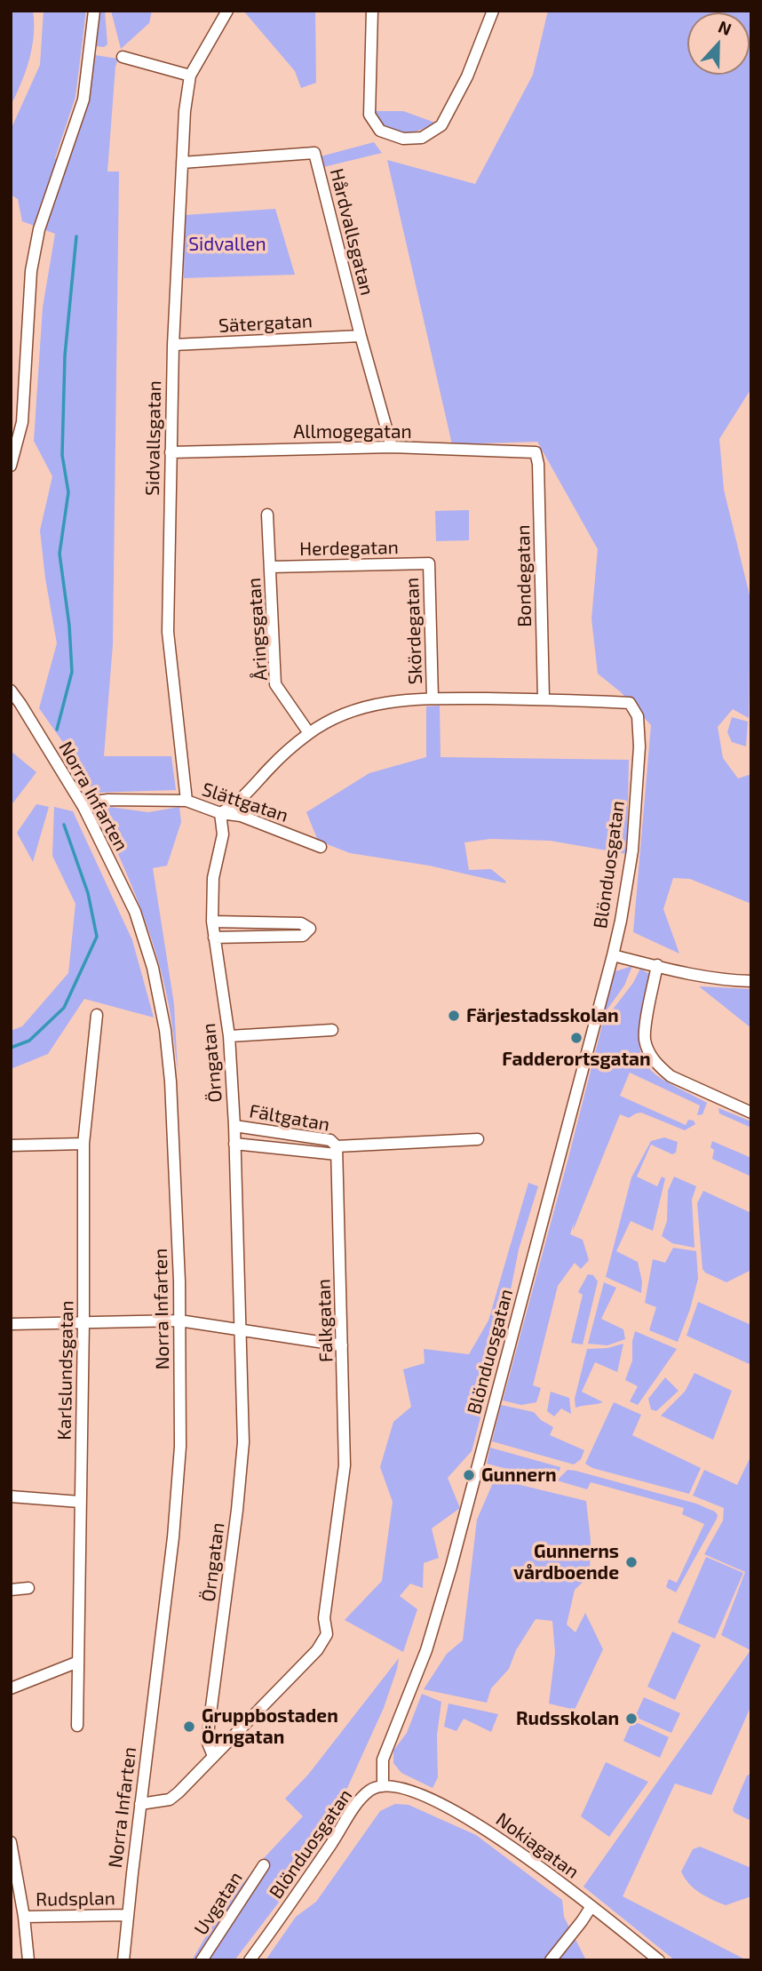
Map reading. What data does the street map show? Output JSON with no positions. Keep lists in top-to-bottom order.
{
  "streets": {
    "street": [
      "Hårdvallsgatan",
      "Sätergatan",
      "Allmogegatan",
      "Sidvallsgatan",
      "Herdegatan",
      "Bondegatan",
      "Åringsgatan",
      "Skördegatan",
      "Norra Infarten",
      "Slättgatan",
      "Blönduosgatan",
      "Örngatan",
      "Fältgatan",
      "Falkgatan",
      "Karlslundsgatan",
      "Nokiagatan",
      "Rudsplan",
      "Uvgatan"
    ]
  },
  "crossings": [
    ["Hårdvallsgatan", "Sätergatan"],
    ["Hårdvallsgatan", "Allmogegatan"],
    ["Hårdvallsgatan", "Sidvallsgatan"],
    ["Sätergatan", "Sidvallsgatan"],
    ["Allmogegatan", "Sidvallsgatan"],
    ["Allmogegatan", "Bondegatan"],
    ["Sidvallsgatan", "Slättgatan"],
    ["Herdegatan", "Åringsgatan"],
    ["Herdegatan", "Skördegatan"],
    ["Bondegatan", "Blönduosgatan"],
    ["Norra Infarten", "Slättgatan"],
    ["Norra Infarten", "Rudsplan"],
    ["Slättgatan", "Örngatan"],
    ["Blönduosgatan", "Nokiagatan"],
    ["Örngatan", "Fältgatan"],
    ["Örngatan", "Falkgatan"],
    ["Fältgatan", "Falkgatan"]
  ],
  "parks": ["Sidvallen"],
  "places": [
    "Färjestadsskolan",
    "Fadderortsgatan",
    "Gunnern",
    "Gunnerns vårdboende",
    "Rudsskolan",
    "Gruppbostaden Örngatan"
  ],
  "north": "top"
}
